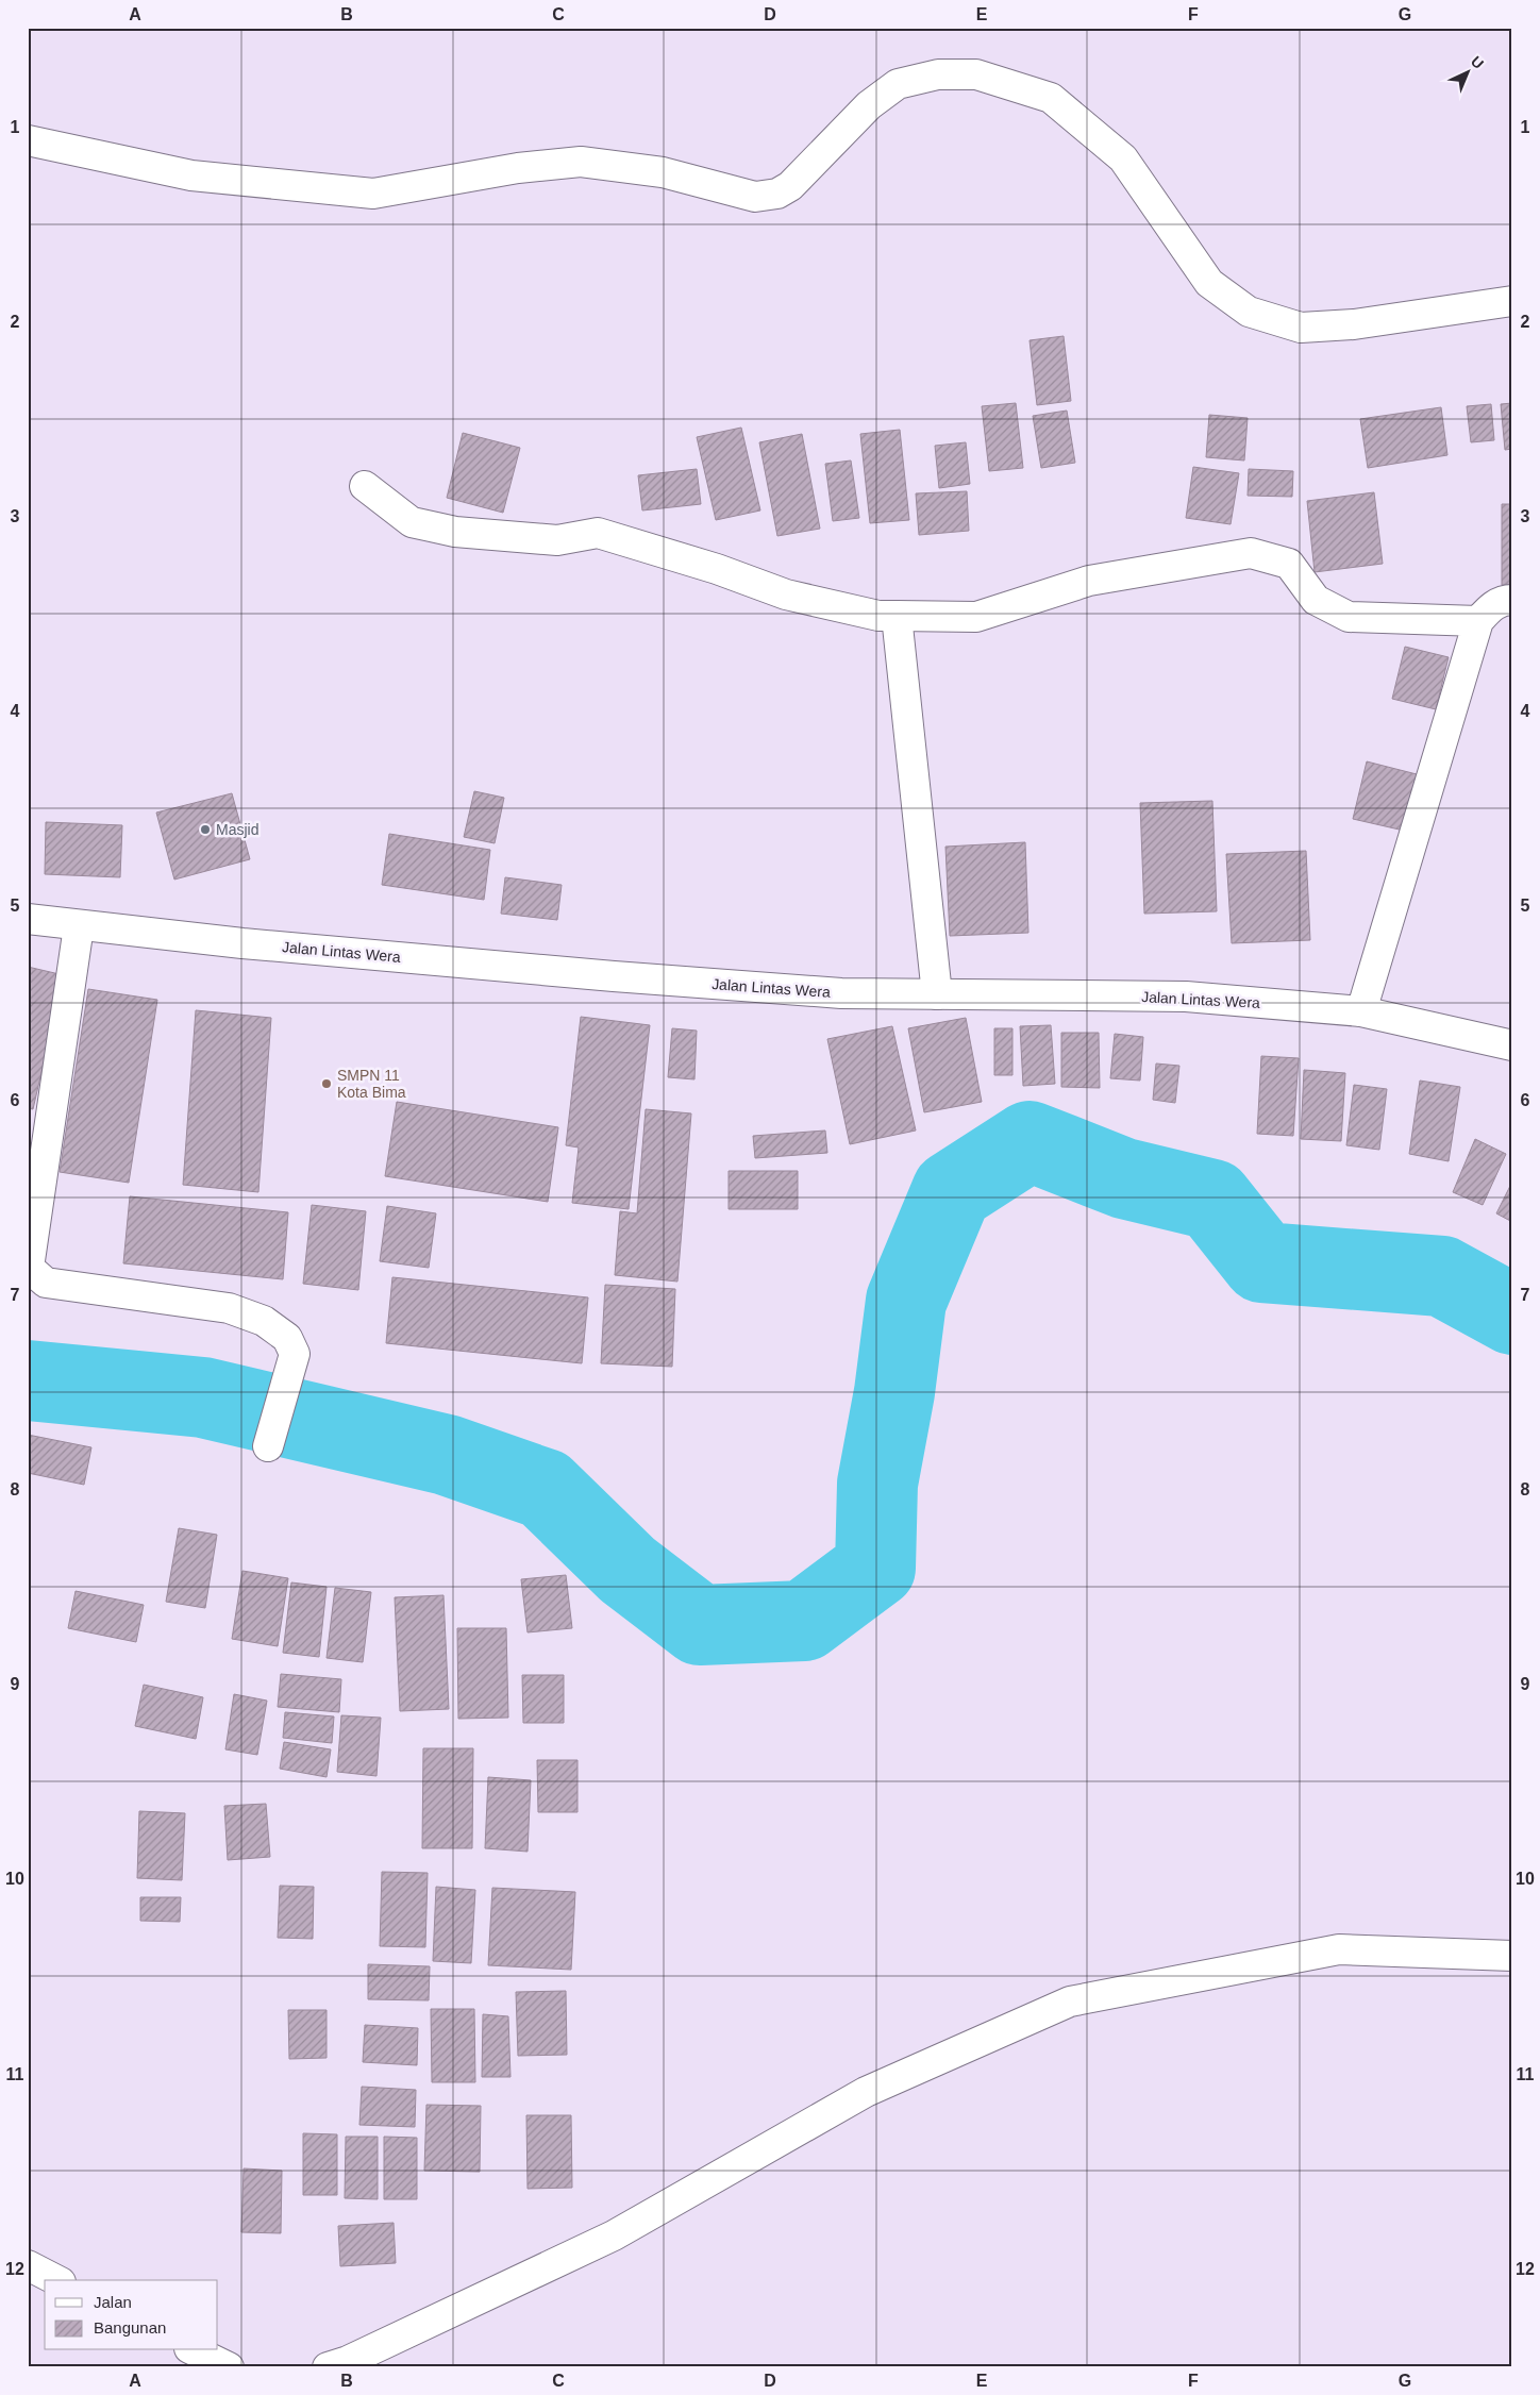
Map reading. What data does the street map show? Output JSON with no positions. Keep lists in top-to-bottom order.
{
  "streets": {
    "street": ["Jalan Lintas Wera"]
  },
  "places": ["Masjid", "SMPN 11 Kota Bima"],
  "legend": ["Jalan", "Bangunan"],
  "north": "top right",
  "grid": {
    "columns": [
      "A",
      "B",
      "C",
      "D",
      "E",
      "F",
      "G"
    ],
    "rows": [
      "1",
      "2",
      "3",
      "4",
      "5",
      "6",
      "7",
      "8",
      "9",
      "10",
      "11",
      "12"
    ]
  }
}
